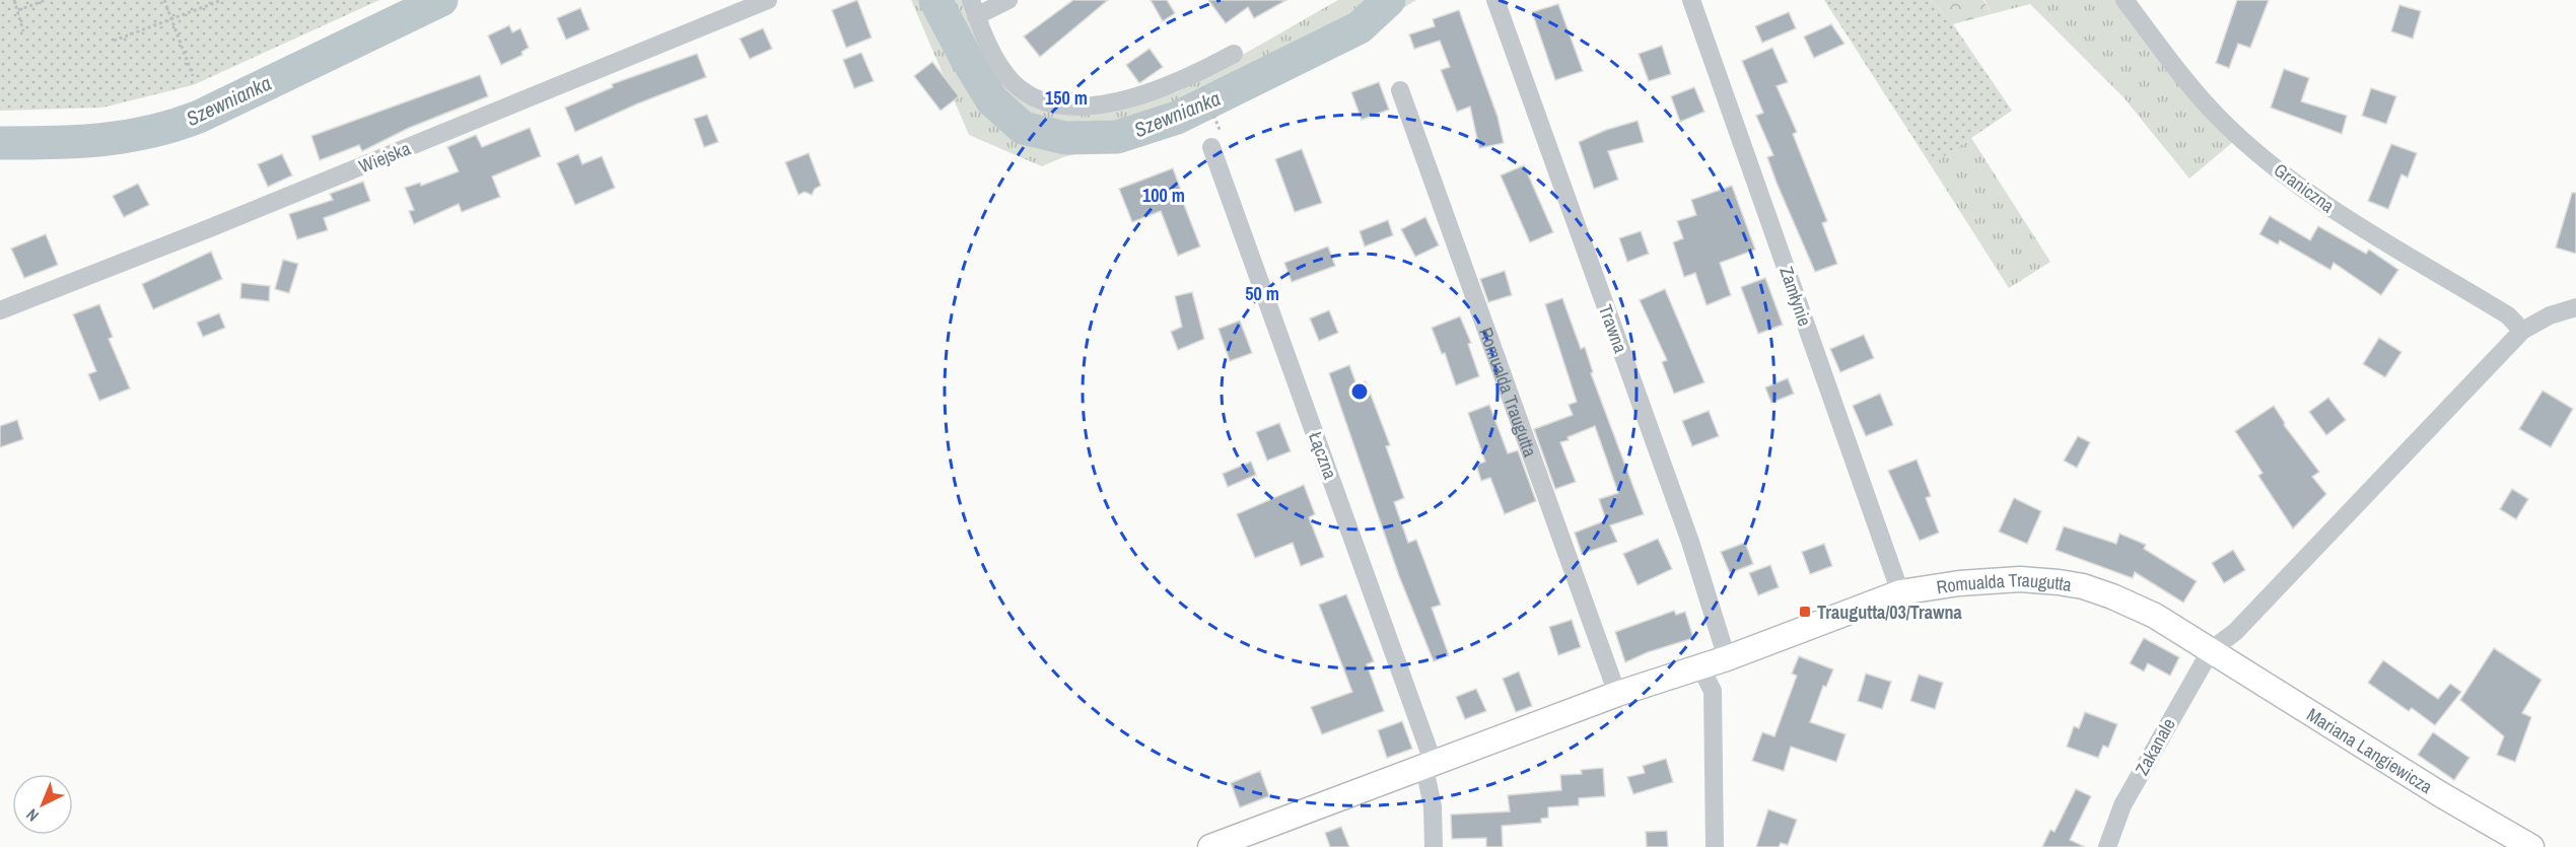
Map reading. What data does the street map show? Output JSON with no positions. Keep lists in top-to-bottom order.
{
  "streets": {
    "main road": ["Romualda Traugutta", "Mariana Langiewicza"],
    "street": [
      "Wiejska",
      "Graniczna",
      "Zamłynie",
      "Trawna",
      "Łączna",
      "Zakanale"
    ]
  },
  "crossings": [
    ["Zamłynie", "Romualda Traugutta"],
    ["Trawna", "Romualda Traugutta"],
    ["Romualda Traugutta", "Łączna"],
    ["Romualda Traugutta", "Zakanale"],
    ["Romualda Traugutta", "Mariana Langiewicza"],
    ["Zakanale", "Mariana Langiewicza"]
  ],
  "water": ["Szewnianka"],
  "places": {
    "transit": ["Traugutta/03/Trawna"]
  },
  "north": "bottom left",
  "rings": ["150 m", "100 m", "50 m"]
}
